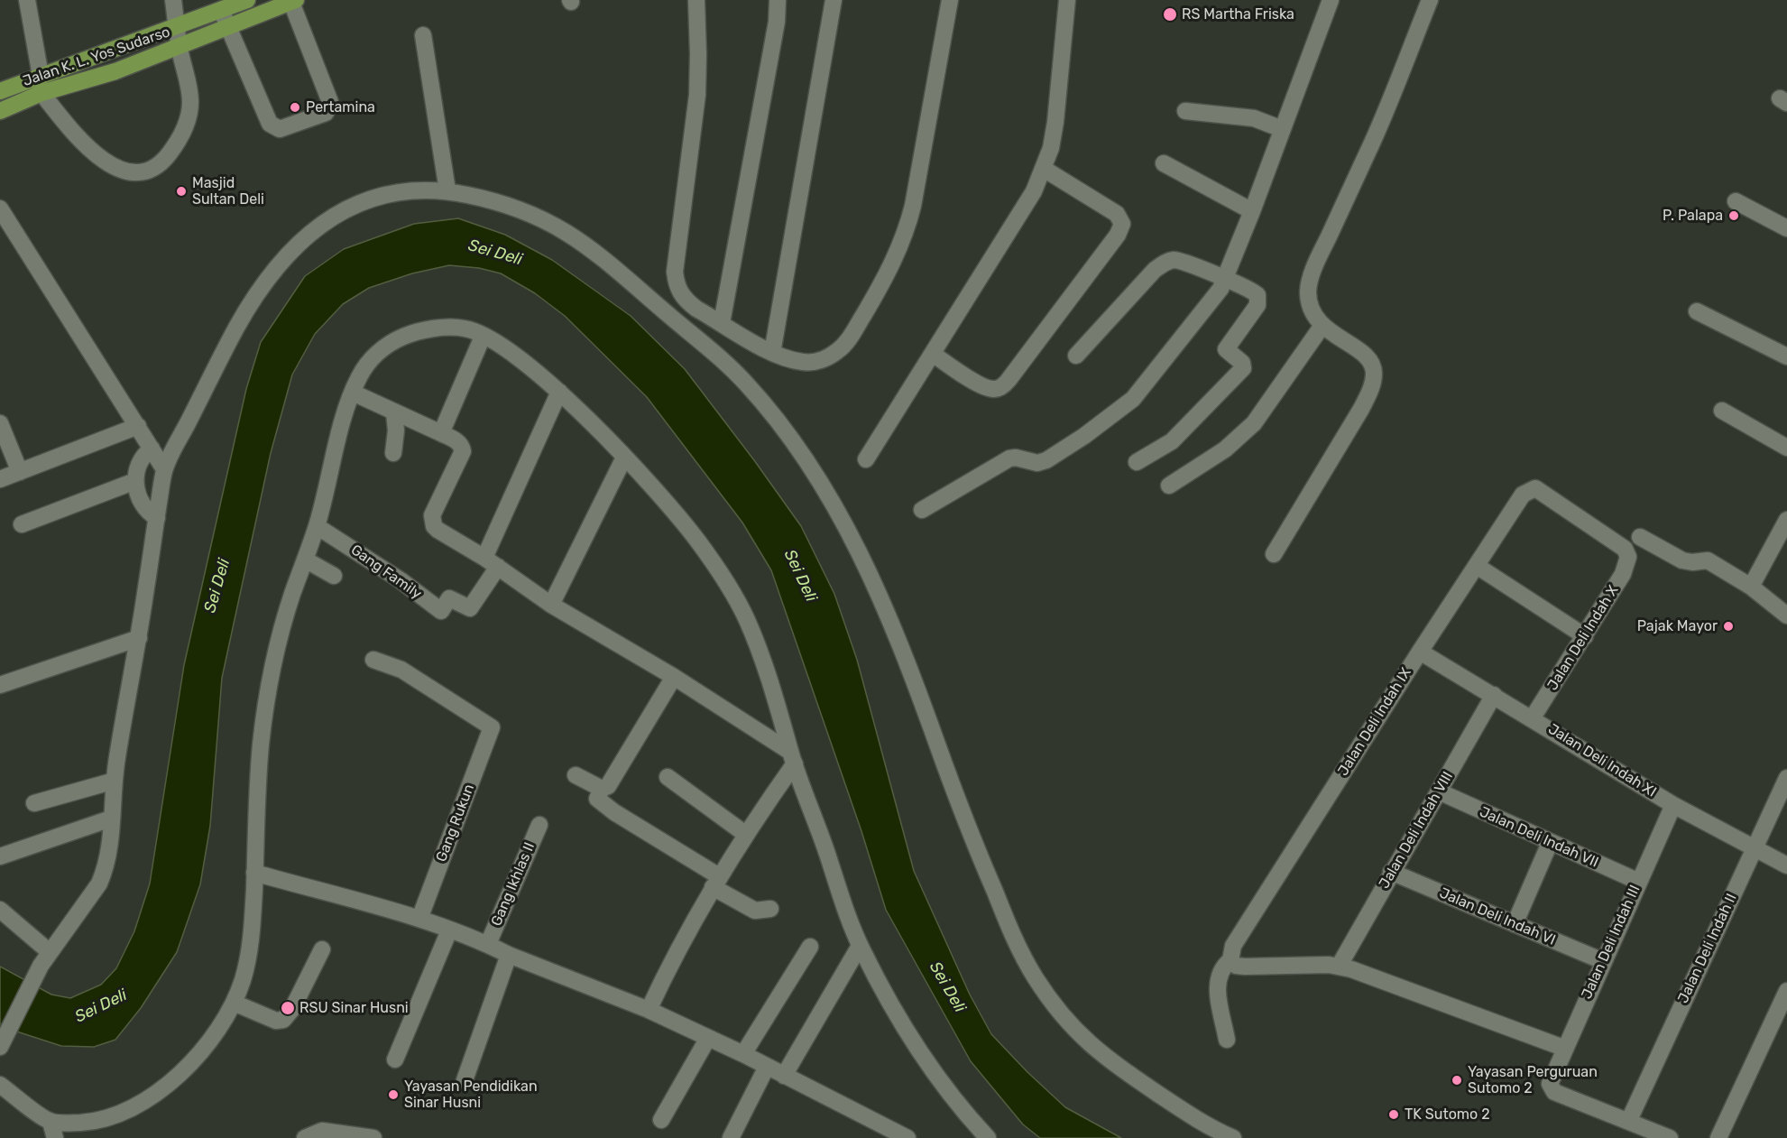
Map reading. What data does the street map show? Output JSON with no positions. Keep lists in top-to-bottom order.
{
  "streets": {
    "highway": ["Jalan K. L. Yos Sudarso"],
    "street": [
      "Gang Family",
      "Jalan Deli Indah X",
      "Jalan Deli Indah IX",
      "Jalan Deli Indah XI",
      "Gang Rukun",
      "Jalan Deli Indah VIII",
      "Jalan Deli Indah VII",
      "Gang Ikhlas II",
      "Jalan Deli Indah VI",
      "Jalan Deli Indah III",
      "Jalan Deli Indah II"
    ]
  },
  "crossings": [
    ["Jalan Deli Indah X", "Jalan Deli Indah IX"],
    ["Jalan Deli Indah X", "Jalan Deli Indah XI"],
    ["Jalan Deli Indah IX", "Jalan Deli Indah XI"],
    ["Jalan Deli Indah XI", "Jalan Deli Indah VIII"],
    ["Jalan Deli Indah XI", "Jalan Deli Indah III"],
    ["Jalan Deli Indah XI", "Jalan Deli Indah II"],
    ["Jalan Deli Indah VIII", "Jalan Deli Indah VII"],
    ["Jalan Deli Indah VIII", "Jalan Deli Indah VI"],
    ["Jalan Deli Indah VII", "Jalan Deli Indah III"],
    ["Jalan Deli Indah VI", "Jalan Deli Indah III"],
    ["Jalan Deli Indah III", "Jalan Deli Indah II"]
  ],
  "water": ["Sei Deli"],
  "places": [
    "RS Martha Friska",
    "Pertamina",
    "Masjid Sultan Deli",
    "P. Palapa",
    "Pajak Mayor",
    "RSU Sinar Husni",
    "Yayasan Perguruan Sutomo 2",
    "Yayasan Pendidikan Sinar Husni",
    "TK Sutomo 2"
  ]
}
